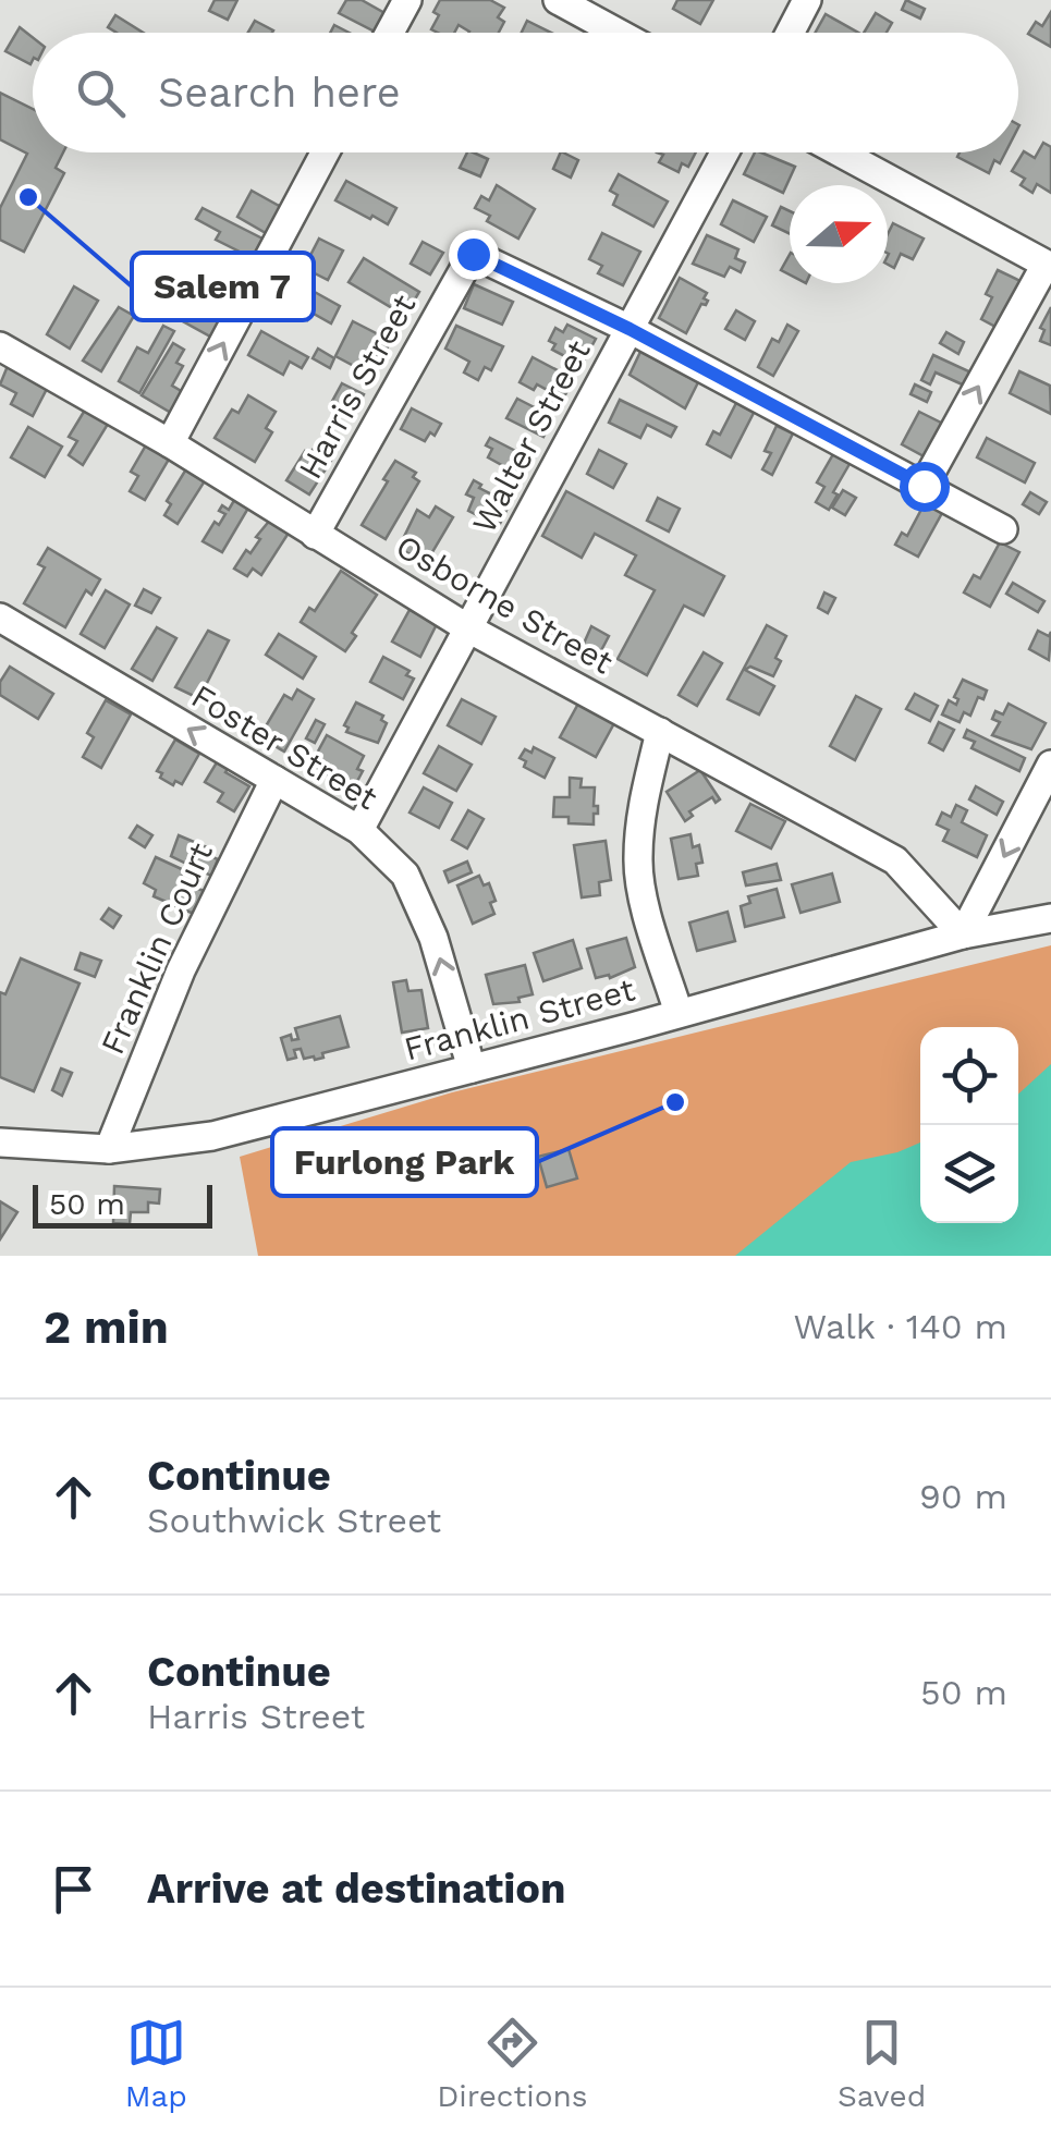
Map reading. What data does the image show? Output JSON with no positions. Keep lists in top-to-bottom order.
{
  "streets": {
    "street": [
      "Harris Street",
      "Walter Street",
      "Osborne Street",
      "Foster Street",
      "Franklin Court",
      "Franklin Street"
    ]
  },
  "crossings": [
    ["Harris Street", "Walter Street"],
    ["Harris Street", "Osborne Street"],
    ["Walter Street", "Osborne Street"],
    ["Walter Street", "Foster Street"],
    ["Osborne Street", "Franklin Street"],
    ["Foster Street", "Franklin Court"],
    ["Foster Street", "Franklin Street"],
    ["Franklin Court", "Franklin Street"]
  ],
  "one_way": ["Foster Street"],
  "places": ["Salem 7", "Furlong Park"],
  "scale_bar": "50 m",
  "north": "right",
  "page": {
    "search": "Search here",
    "scale": "50 m",
    "heading": ["2 min", "Walk · 140 m"],
    "list": [
      ["Continue", "Southwick Street", "90 m"],
      ["Continue", "Harris Street", "50 m"],
      "Arrive at destination"
    ],
    "nav": ["Map", "Directions", "Saved"]
  }
}
